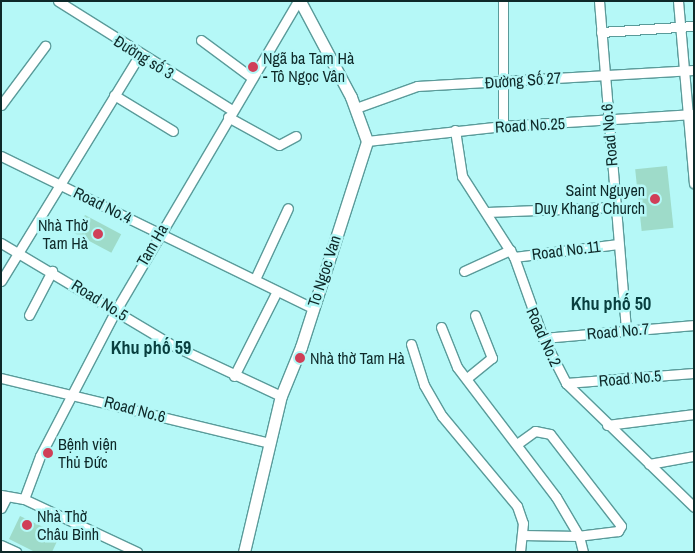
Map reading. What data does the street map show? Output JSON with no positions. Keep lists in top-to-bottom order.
{
  "streets": {
    "main road": ["To Ngoc Van"],
    "street": [
      "Đường số 3",
      "Đường Số 27",
      "Road No.25",
      "Road No.6",
      "Road No.4",
      "Tam Ha",
      "Road No.11",
      "Road No.5",
      "Road No.7",
      "Road No.2"
    ]
  },
  "crossings": [
    ["Đường số 3", "Tam Ha"],
    ["Đường Số 27", "Road No.6"],
    ["Road No.25", "Road No.6"],
    ["Road No.25", "To Ngoc Van"],
    ["Road No.25", "Road No.2"],
    ["Road No.6", "Tam Ha"],
    ["Road No.6", "Road No.11"],
    ["Road No.6", "To Ngoc Van"],
    ["Road No.6", "Road No.7"],
    ["Road No.4", "Tam Ha"],
    ["Road No.4", "To Ngoc Van"],
    ["Tam Ha", "Road No.5"],
    ["Road No.11", "Road No.2"],
    ["To Ngoc Van", "Road No.5"],
    ["Road No.5", "Road No.2"],
    ["Road No.7", "Road No.2"]
  ],
  "districts": ["Khu phố 50", "Khu phố 59"],
  "places": [
    "Ngã ba Tam Hà - Tô Ngọc Vân",
    "Saint Nguyen Duy Khang Church",
    "Nhà Thờ Tam Hà",
    "Nhà thờ Tam Hà",
    "Bệnh viện Thủ Đức",
    "Nhà Thờ Châu Bình"
  ]
}
